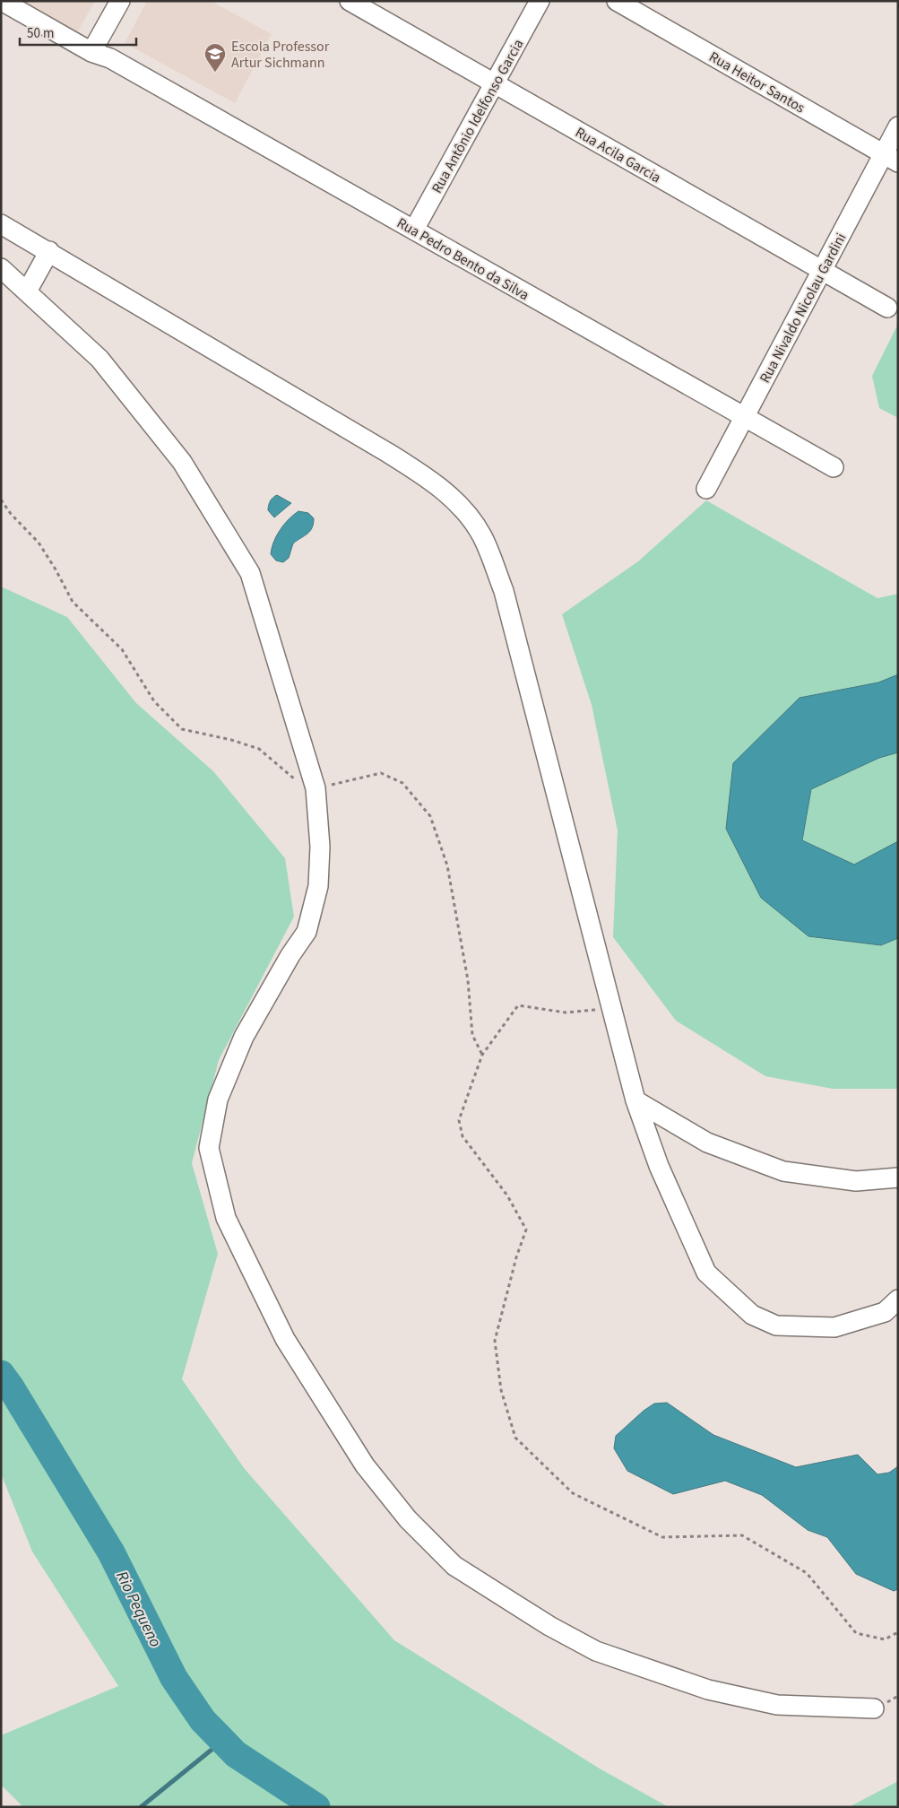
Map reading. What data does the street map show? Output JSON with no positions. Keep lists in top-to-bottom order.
{
  "streets": {
    "street": [
      "Rua Heitor Santos",
      "Rua Antônio Idelfonso Garcia",
      "Rua Acila Garcia",
      "Rua Pedro Bento da Silva",
      "Rua Nivaldo Nicolau Gardini"
    ]
  },
  "crossings": [
    ["Rua Heitor Santos", "Rua Nivaldo Nicolau Gardini"],
    ["Rua Antônio Idelfonso Garcia", "Rua Acila Garcia"],
    ["Rua Antônio Idelfonso Garcia", "Rua Pedro Bento da Silva"],
    ["Rua Acila Garcia", "Rua Nivaldo Nicolau Gardini"],
    ["Rua Pedro Bento da Silva", "Rua Nivaldo Nicolau Gardini"]
  ],
  "water": ["Rio Pequeno"],
  "places": {
    "school or university": ["Escola Professor Artur Sichmann"]
  },
  "scale_bar": "50 m"
}
